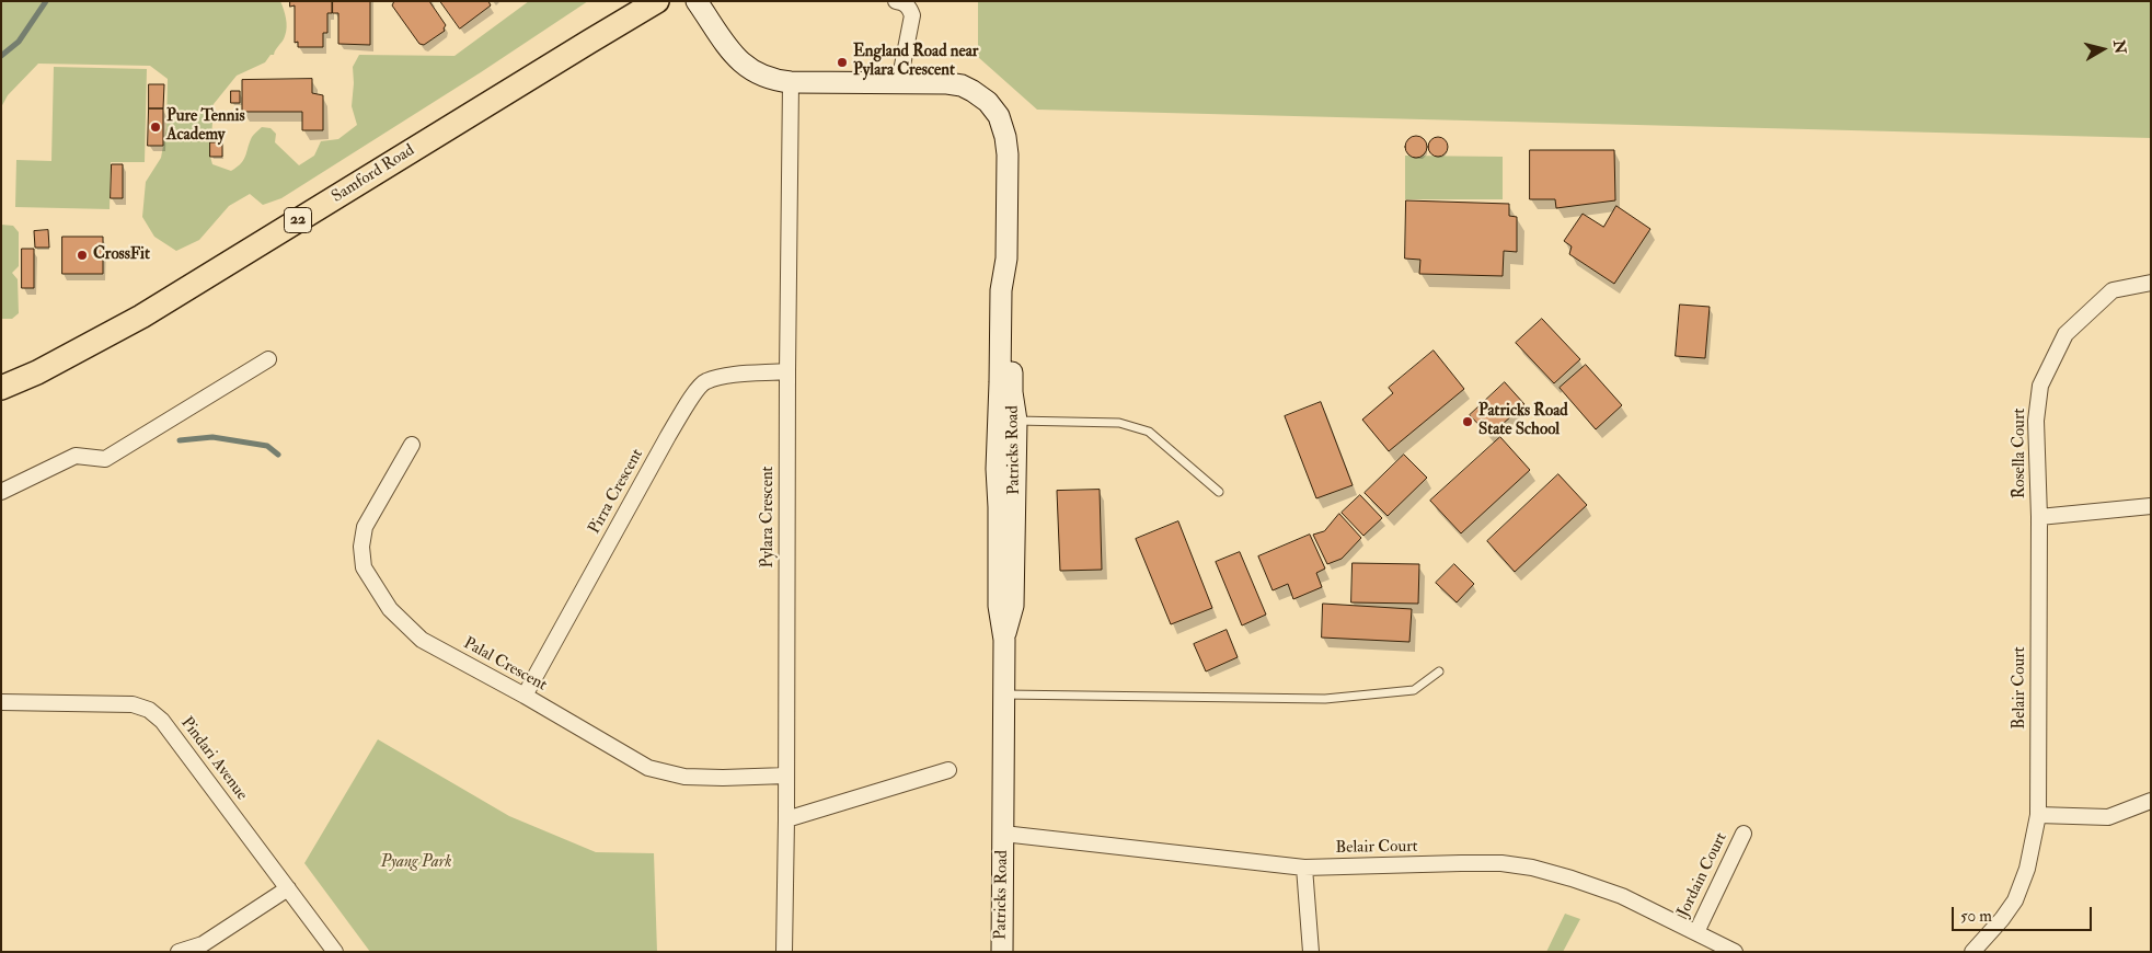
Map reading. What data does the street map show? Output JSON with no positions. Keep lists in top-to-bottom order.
{
  "streets": {
    "main road": ["Samford Road", "22", "Patricks Road"],
    "street": [
      "Rosella Court",
      "Pirra Crescent",
      "Pylara Crescent",
      "Palal Crescent",
      "Belair Court",
      "Pindari Avenue",
      "Jordain Court"
    ]
  },
  "crossings": [
    ["Patricks Road", "Belair Court"],
    ["Rosella Court", "Belair Court"],
    ["Pirra Crescent", "Pylara Crescent"],
    ["Pirra Crescent", "Palal Crescent"],
    ["Pylara Crescent", "Palal Crescent"],
    ["Belair Court", "Jordain Court"]
  ],
  "parks": ["Pyang Park"],
  "places": [
    "England Road near Pylara Crescent",
    "Pure Tennis Academy",
    "CrossFit",
    "Patricks Road State School"
  ],
  "scale_bar": "50 m",
  "north": "right"
}
